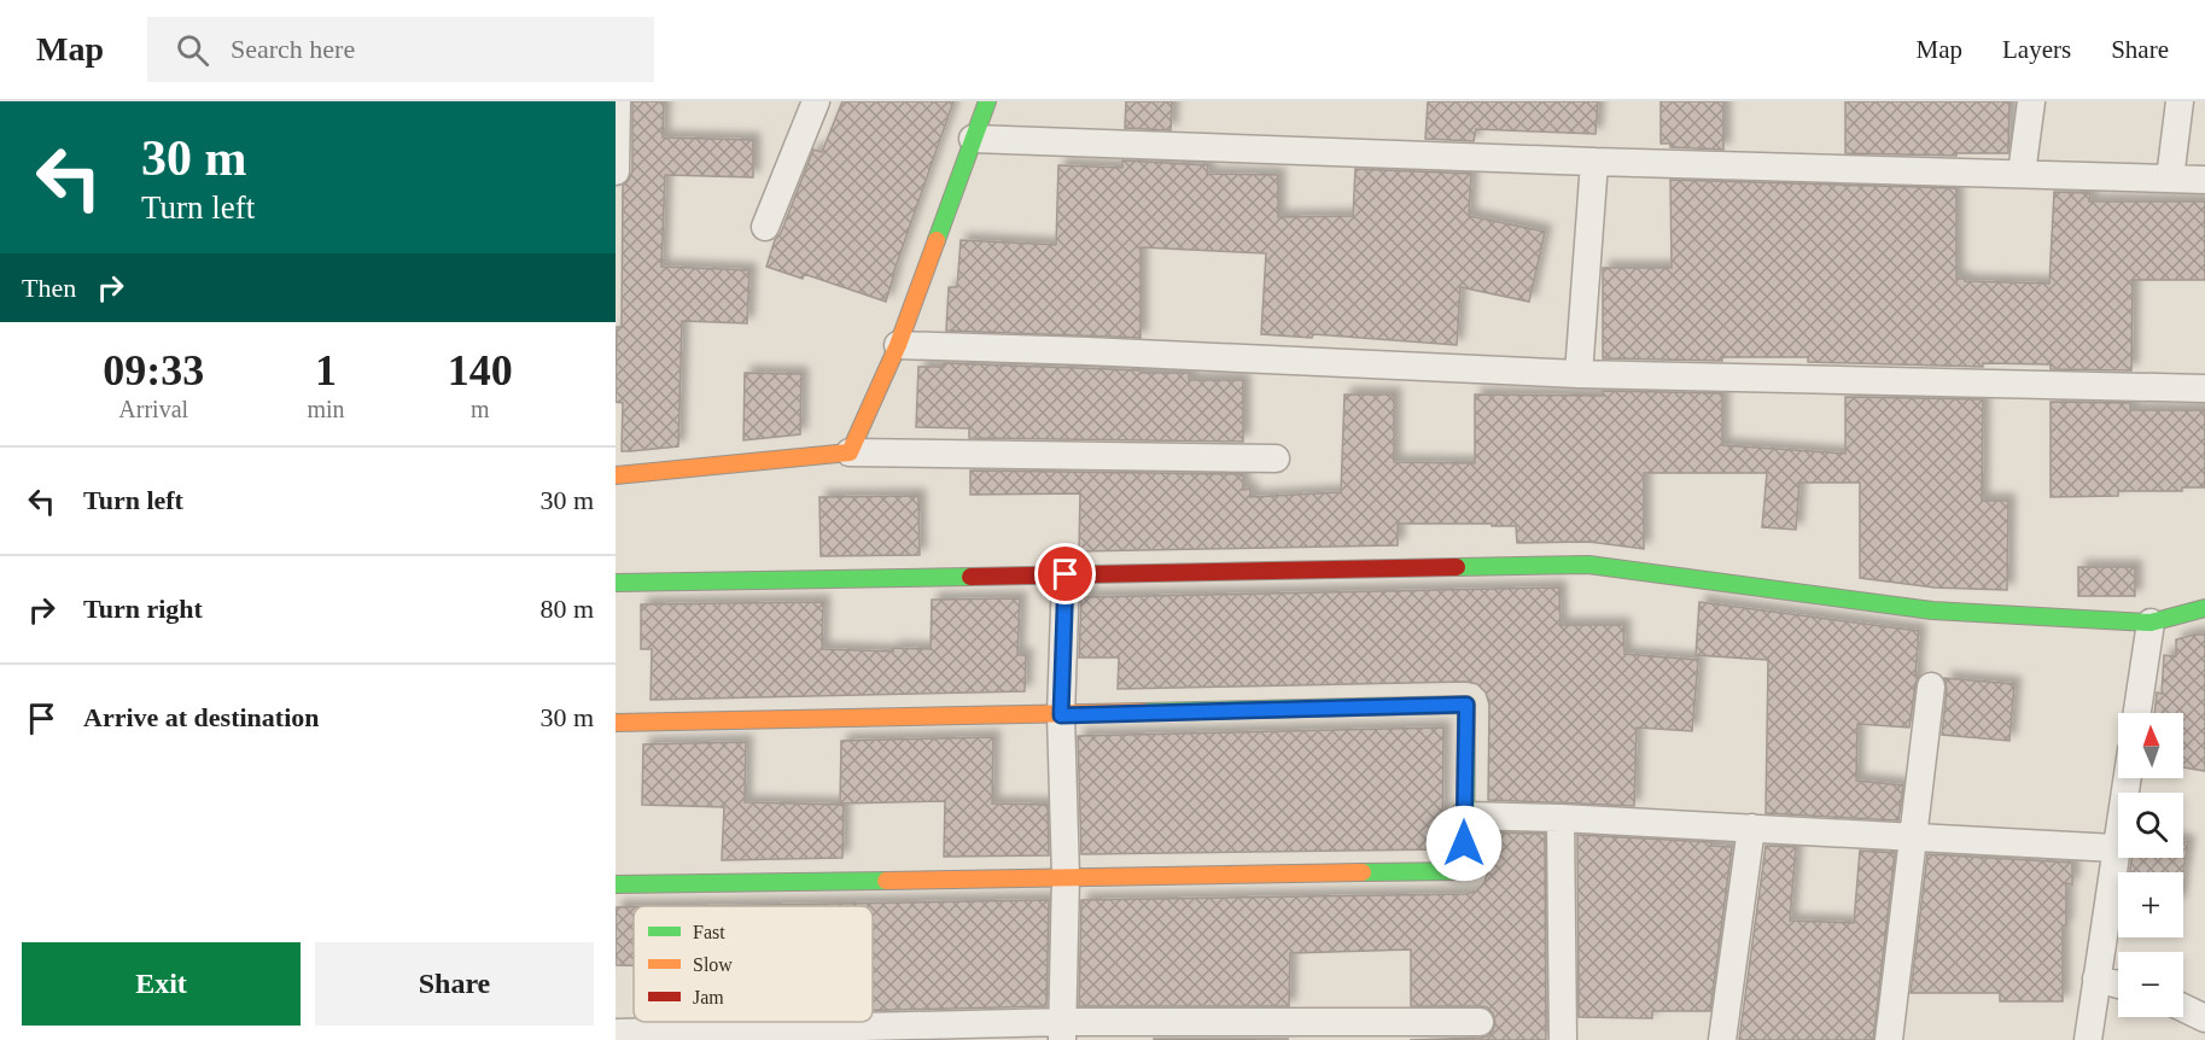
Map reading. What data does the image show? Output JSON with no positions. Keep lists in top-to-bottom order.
{
  "legend": ["Fast", "Slow", "Jam"],
  "north": "top",
  "page": {
    "header": "Map",
    "search": "Search here",
    "nav": ["Map", "Layers", "Share"],
    "turn": ["30 m", "Turn left"],
    "then": "Then",
    "eta": [
      "09:33",
      "Arrival",
      "1",
      "min",
      "140",
      "m"
    ],
    "list": [
      {
        "name": "Turn left",
        "value": "30 m"
      },
      {
        "name": "Turn right",
        "value": "80 m"
      },
      {
        "name": "Arrive at destination",
        "value": "30 m"
      }
    ],
    "map_buttons": ["+", "−"],
    "buttons": ["Exit", "Share"]
  }
}
